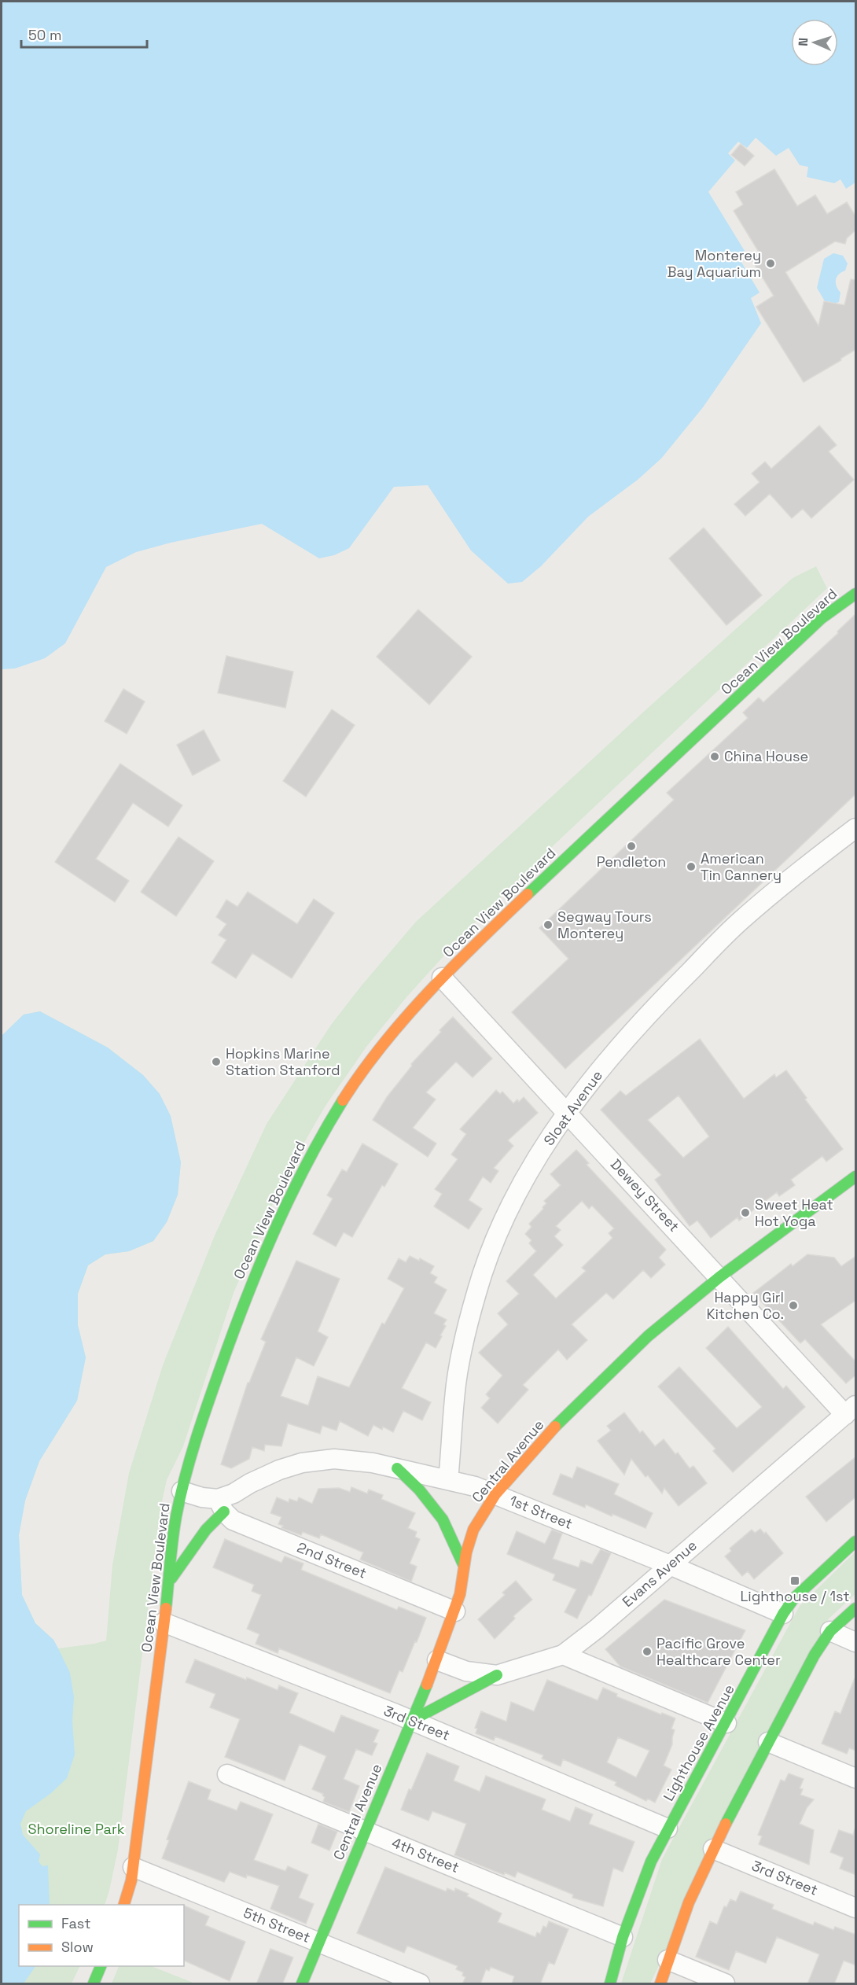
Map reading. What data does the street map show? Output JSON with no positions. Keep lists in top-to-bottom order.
{
  "streets": {
    "main road": ["Ocean View Boulevard", "Central Avenue", "Lighthouse Avenue"],
    "street": [
      "Sloat Avenue",
      "Dewey Street",
      "1st Street",
      "2nd Street",
      "Evans Avenue",
      "3rd Street",
      "4th Street",
      "5th Street"
    ]
  },
  "crossings": [
    ["Ocean View Boulevard", "Dewey Street"],
    ["Ocean View Boulevard", "3rd Street"],
    ["Ocean View Boulevard", "5th Street"],
    ["Sloat Avenue", "Dewey Street"],
    ["Sloat Avenue", "1st Street"],
    ["Dewey Street", "Central Avenue"],
    ["Dewey Street", "Evans Avenue"],
    ["Central Avenue", "1st Street"],
    ["Central Avenue", "2nd Street"],
    ["Central Avenue", "Evans Avenue"],
    ["Central Avenue", "3rd Street"],
    ["Central Avenue", "4th Street"],
    ["Central Avenue", "5th Street"],
    ["1st Street", "2nd Street"],
    ["1st Street", "Evans Avenue"],
    ["1st Street", "Lighthouse Avenue"],
    ["3rd Street", "Lighthouse Avenue"],
    ["Lighthouse Avenue", "4th Street"]
  ],
  "parks": ["Shoreline Park"],
  "places": {
    "other": [
      "Monterey Bay Aquarium",
      "China House",
      "Pendleton",
      "American Tin Cannery",
      "Segway Tours Monterey",
      "Hopkins Marine Station Stanford",
      "Sweet Heat Hot Yoga",
      "Happy Girl Kitchen Co.",
      "Pacific Grove Healthcare Center"
    ],
    "transit": ["Lighthouse / 1st"]
  },
  "legend": ["Fast", "Slow"],
  "scale_bar": "50 m",
  "north": "left"
}
